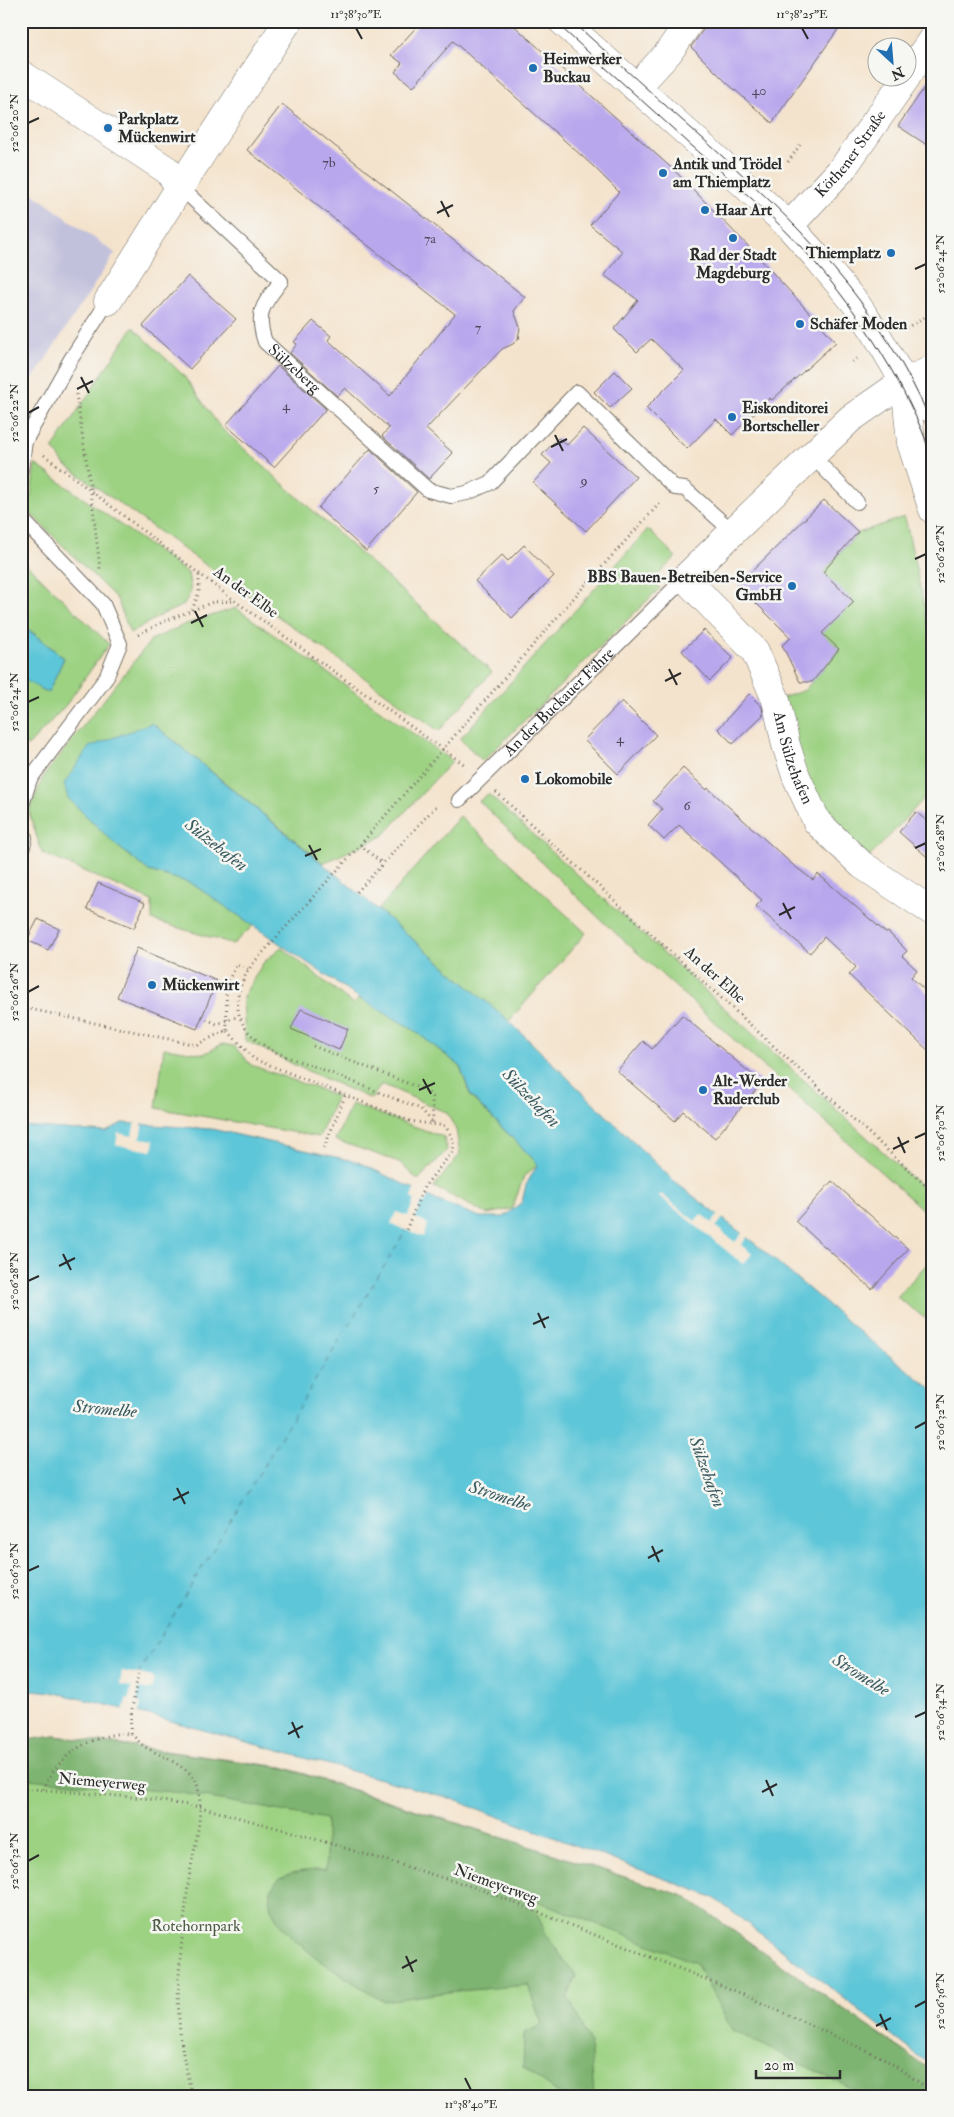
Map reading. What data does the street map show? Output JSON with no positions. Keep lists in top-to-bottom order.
{
  "streets": {
    "street": [
      "Köthener Straße",
      "Sülzeberg",
      "An der Buckauer Fähre",
      "Am Sülzehafen"
    ],
    "path": ["An der Elbe", "Niemeyerweg"]
  },
  "crossings": [
    ["An der Elbe", "An der Buckauer Fähre"],
    ["An der Buckauer Fähre", "Am Sülzehafen"]
  ],
  "water": ["Sülzehafen", "Stromelbe"],
  "parks": ["Rotehornpark"],
  "places": [
    "Heimwerker Buckau",
    "Parkplatz Mückenwirt",
    "Antik und Trödel am Thiemplatz",
    "Haar Art",
    "Rad der Stadt Magdeburg",
    "Thiemplatz",
    "Schäfer Moden",
    "Eiskonditorei Bortscheller",
    "BBS Bauen-Betreiben-Service GmbH",
    "Lokomobile",
    "Mückenwirt",
    "Alt-Werder Ruderclub"
  ],
  "house_numbers": [
    "40",
    "7b",
    "7a",
    "7",
    "4",
    "9",
    "5",
    "4",
    "6"
  ],
  "scale_bar": "20 m",
  "north": "bottom right",
  "coordinates": [
    "11°38'30\"E",
    "11°38'25\"E",
    "52°06'20\"N",
    "52°06'24\"N",
    "52°06'22\"N",
    "52°06'26\"N",
    "52°06'28\"N",
    "52°06'30\"N",
    "52°06'32\"N",
    "52°06'34\"N",
    "52°06'36\"N",
    "11°38'40\"E"
  ]
}
